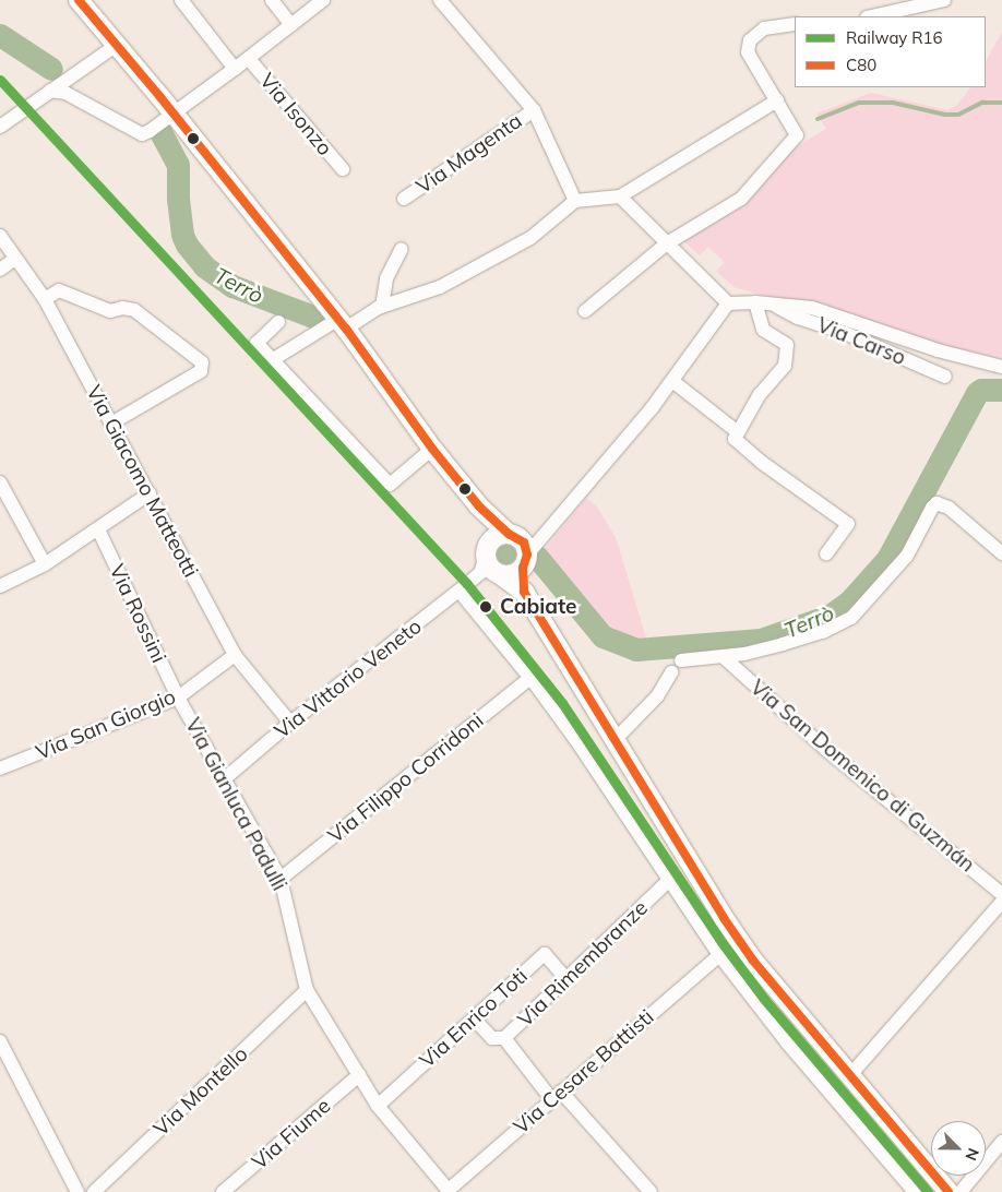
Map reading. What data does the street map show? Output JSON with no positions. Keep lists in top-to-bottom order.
{
  "streets": {
    "street": [
      "Via Isonzo",
      "Via Magenta",
      "Via Carso",
      "Via Giacomo Matteotti",
      "Via Rossini",
      "Via Vittorio Veneto",
      "Via San Giorgio",
      "Via San Domenico di Guzmán",
      "Via Filippo Corridoni",
      "Via Gianluca Padulli",
      "Via Rimembranze",
      "Via Enrico Toti",
      "Via Cesare Battisti",
      "Via Montello",
      "Via Fiume"
    ]
  },
  "crossings": [
    ["Via Giacomo Matteotti", "Via Vittorio Veneto"],
    ["Via Giacomo Matteotti", "Via San Giorgio"],
    ["Via Rossini", "Via San Giorgio"],
    ["Via Rossini", "Via Gianluca Padulli"],
    ["Via Vittorio Veneto", "Via Gianluca Padulli"],
    ["Via San Giorgio", "Via Gianluca Padulli"],
    ["Via Filippo Corridoni", "Via Gianluca Padulli"],
    ["Via Gianluca Padulli", "Via Enrico Toti"],
    ["Via Gianluca Padulli", "Via Cesare Battisti"],
    ["Via Gianluca Padulli", "Via Montello"],
    ["Via Gianluca Padulli", "Via Fiume"],
    ["Via Rimembranze", "Via Enrico Toti"]
  ],
  "water": ["Terrò"],
  "places": ["Cabiate"],
  "lines": ["transit line C80", "rail line R16"],
  "legend": ["Railway R16", "C80"],
  "north": "bottom right"
}
